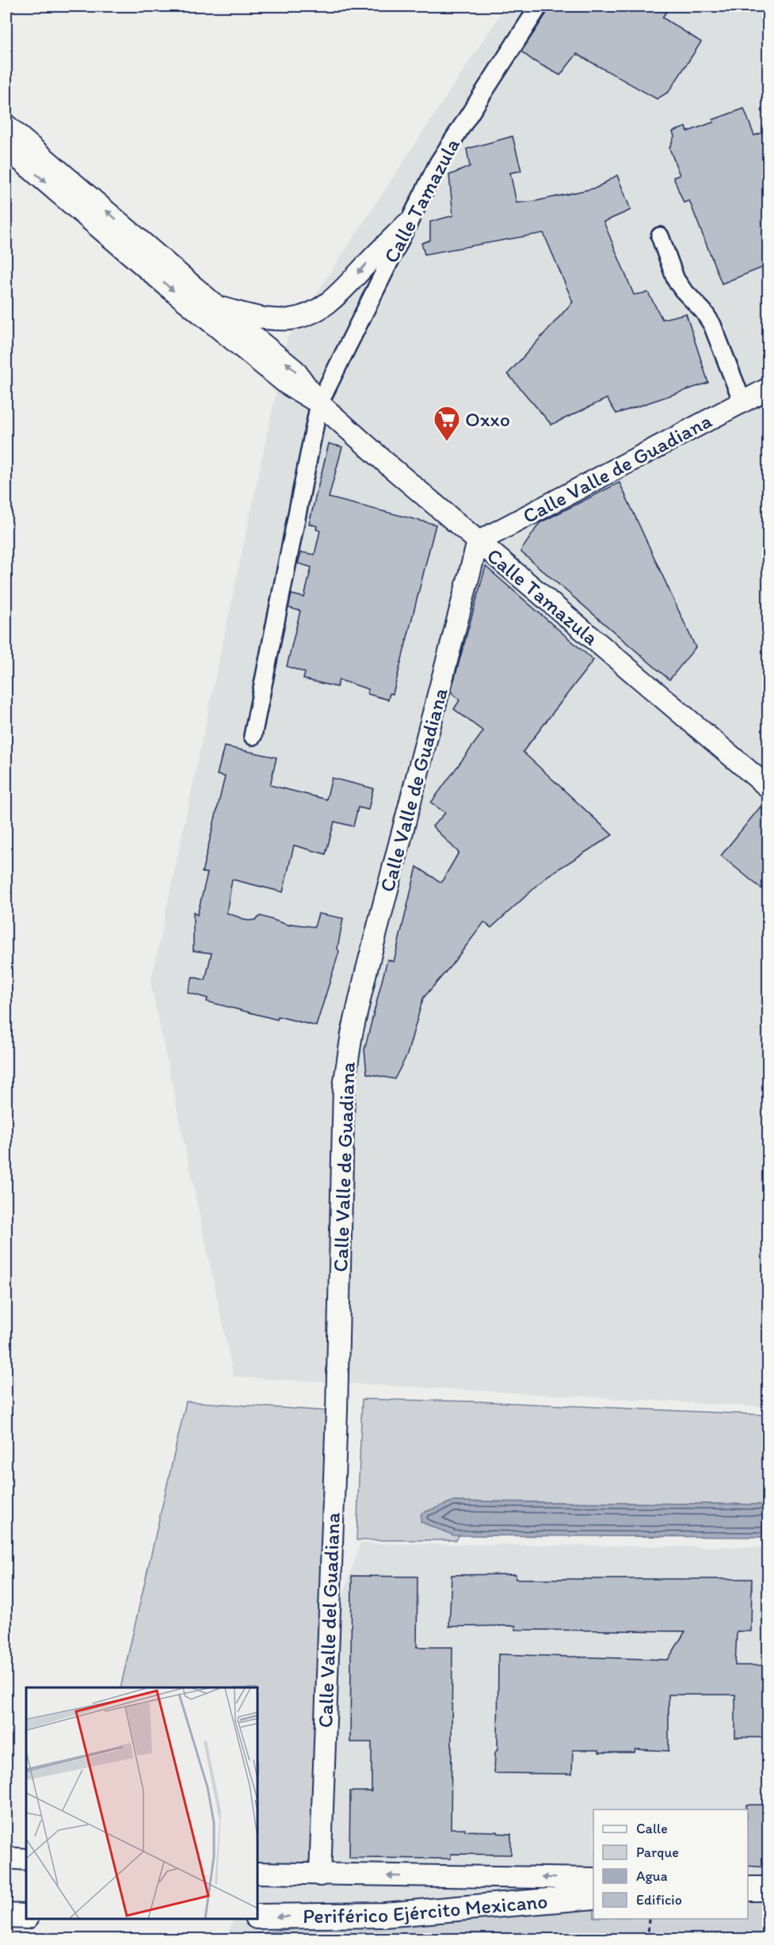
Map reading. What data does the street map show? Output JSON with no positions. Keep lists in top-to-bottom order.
{
  "streets": {
    "highway": ["Periférico Ejército Mexicano"],
    "main road": ["Calle Tamazula", "Calle Valle de Guadiana", "Calle Valle del Guadiana"]
  },
  "crossings": [
    ["Calle Tamazula", "Calle Valle de Guadiana"],
    ["Calle Valle de Guadiana", "Calle Valle del Guadiana"]
  ],
  "one_way": ["Periférico Ejército Mexicano"],
  "places": {
    "supermarket": ["Oxxo"]
  },
  "legend": [
    "Calle",
    "Parque",
    "Agua",
    "Edificio"
  ]
}
